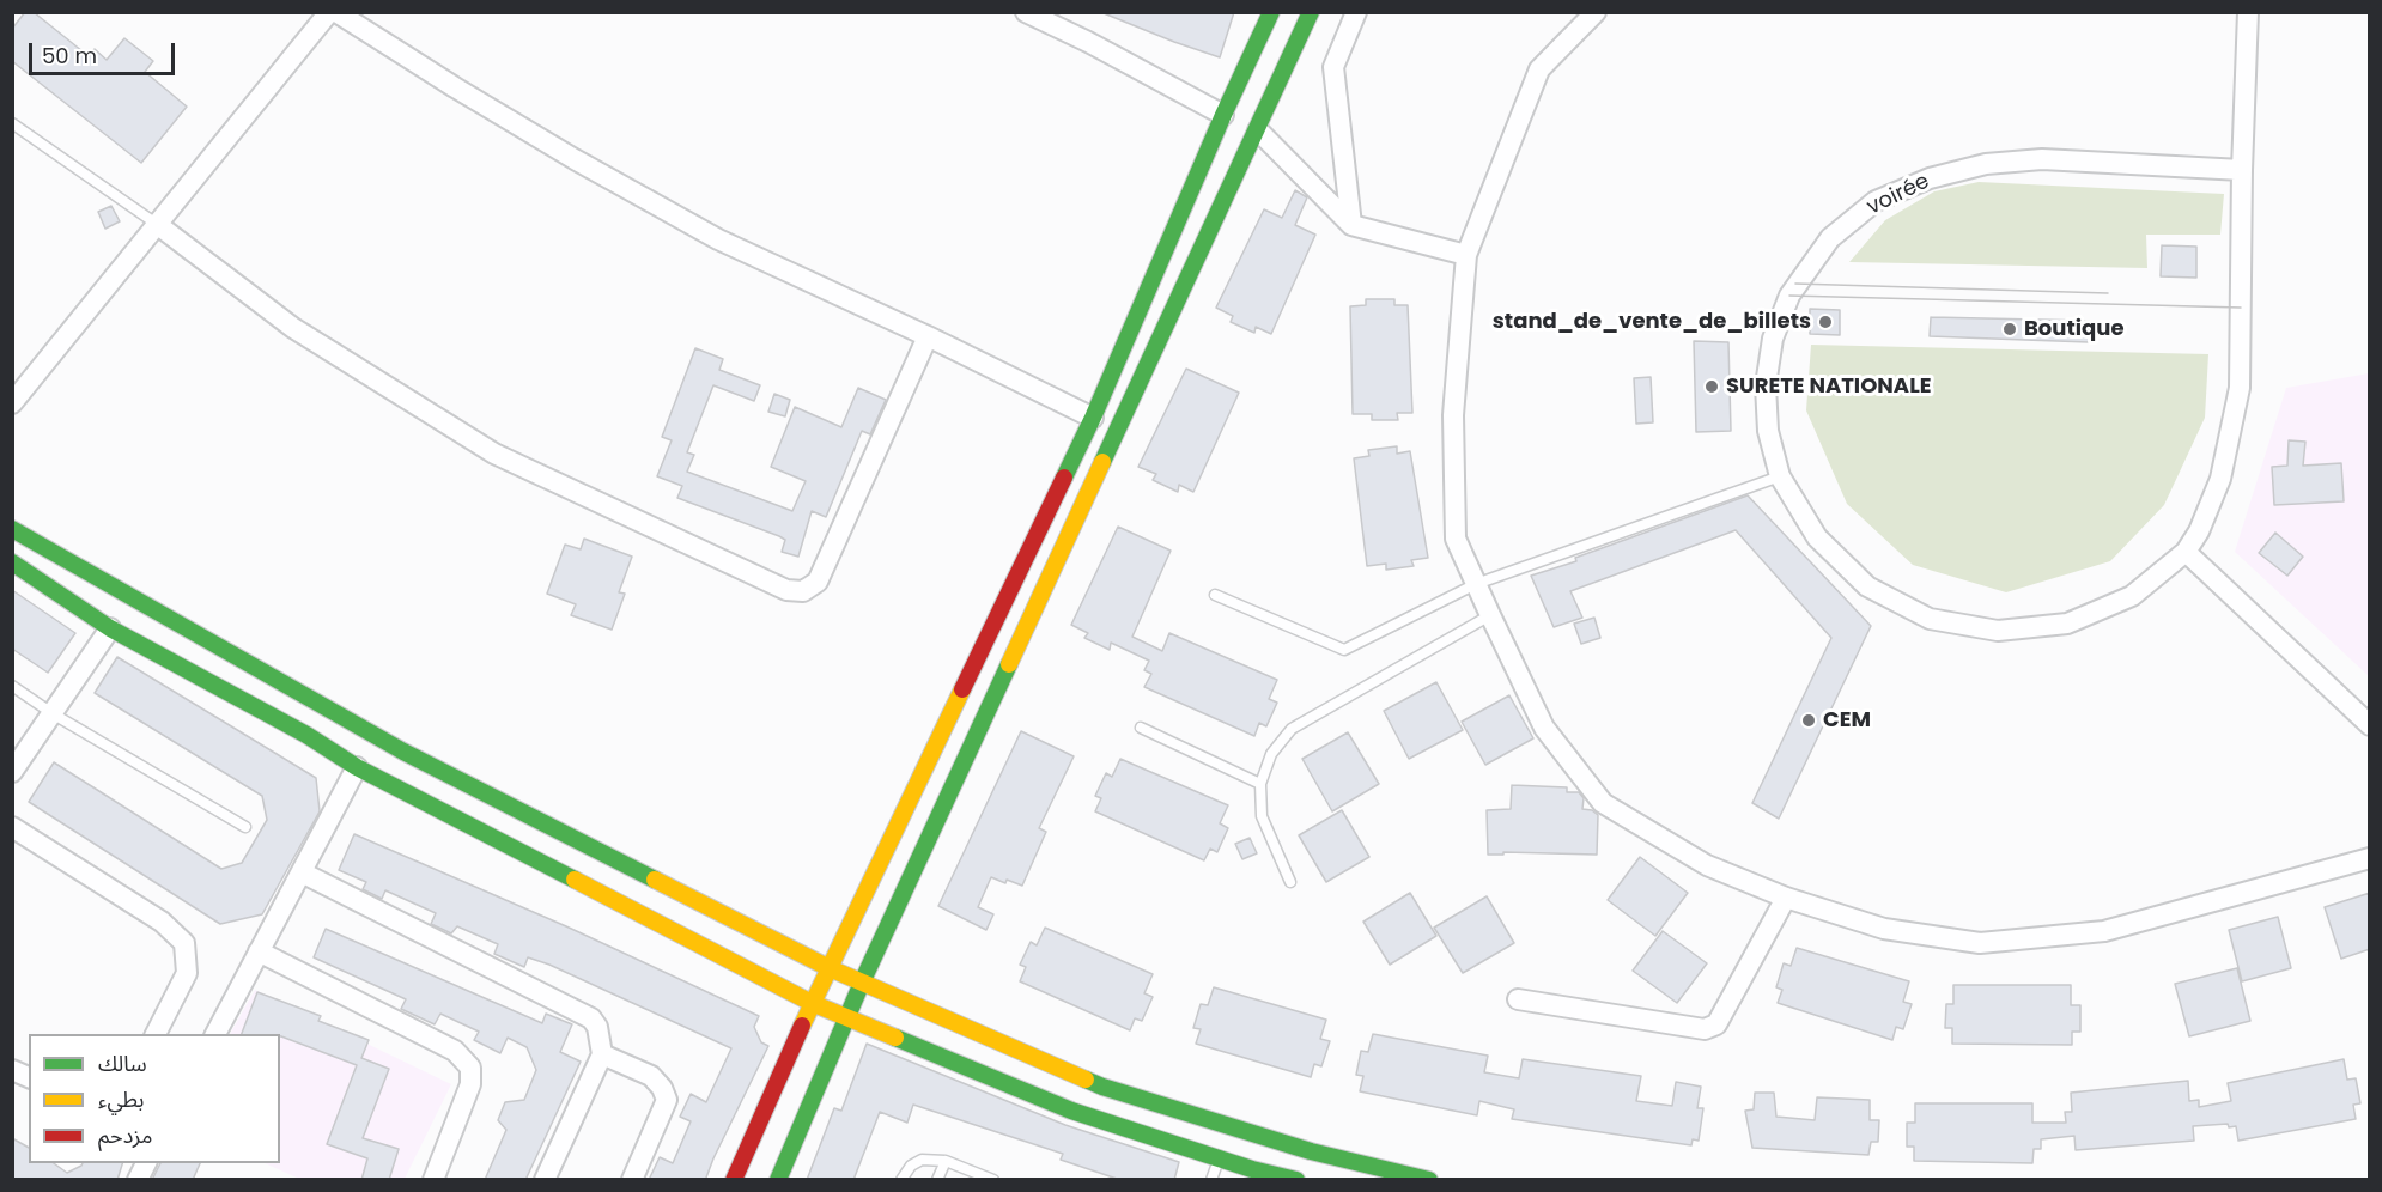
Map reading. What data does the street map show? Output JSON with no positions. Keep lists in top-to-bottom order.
{
  "streets": {
    "street": ["voirée"]
  },
  "places": [
    "stand_de_vente_de_billets",
    "Boutique",
    "SURETE NATIONALE",
    "CEM"
  ],
  "legend": ["سالك", "بطيء", "مزدحم"],
  "scale_bar": "50 m"
}
